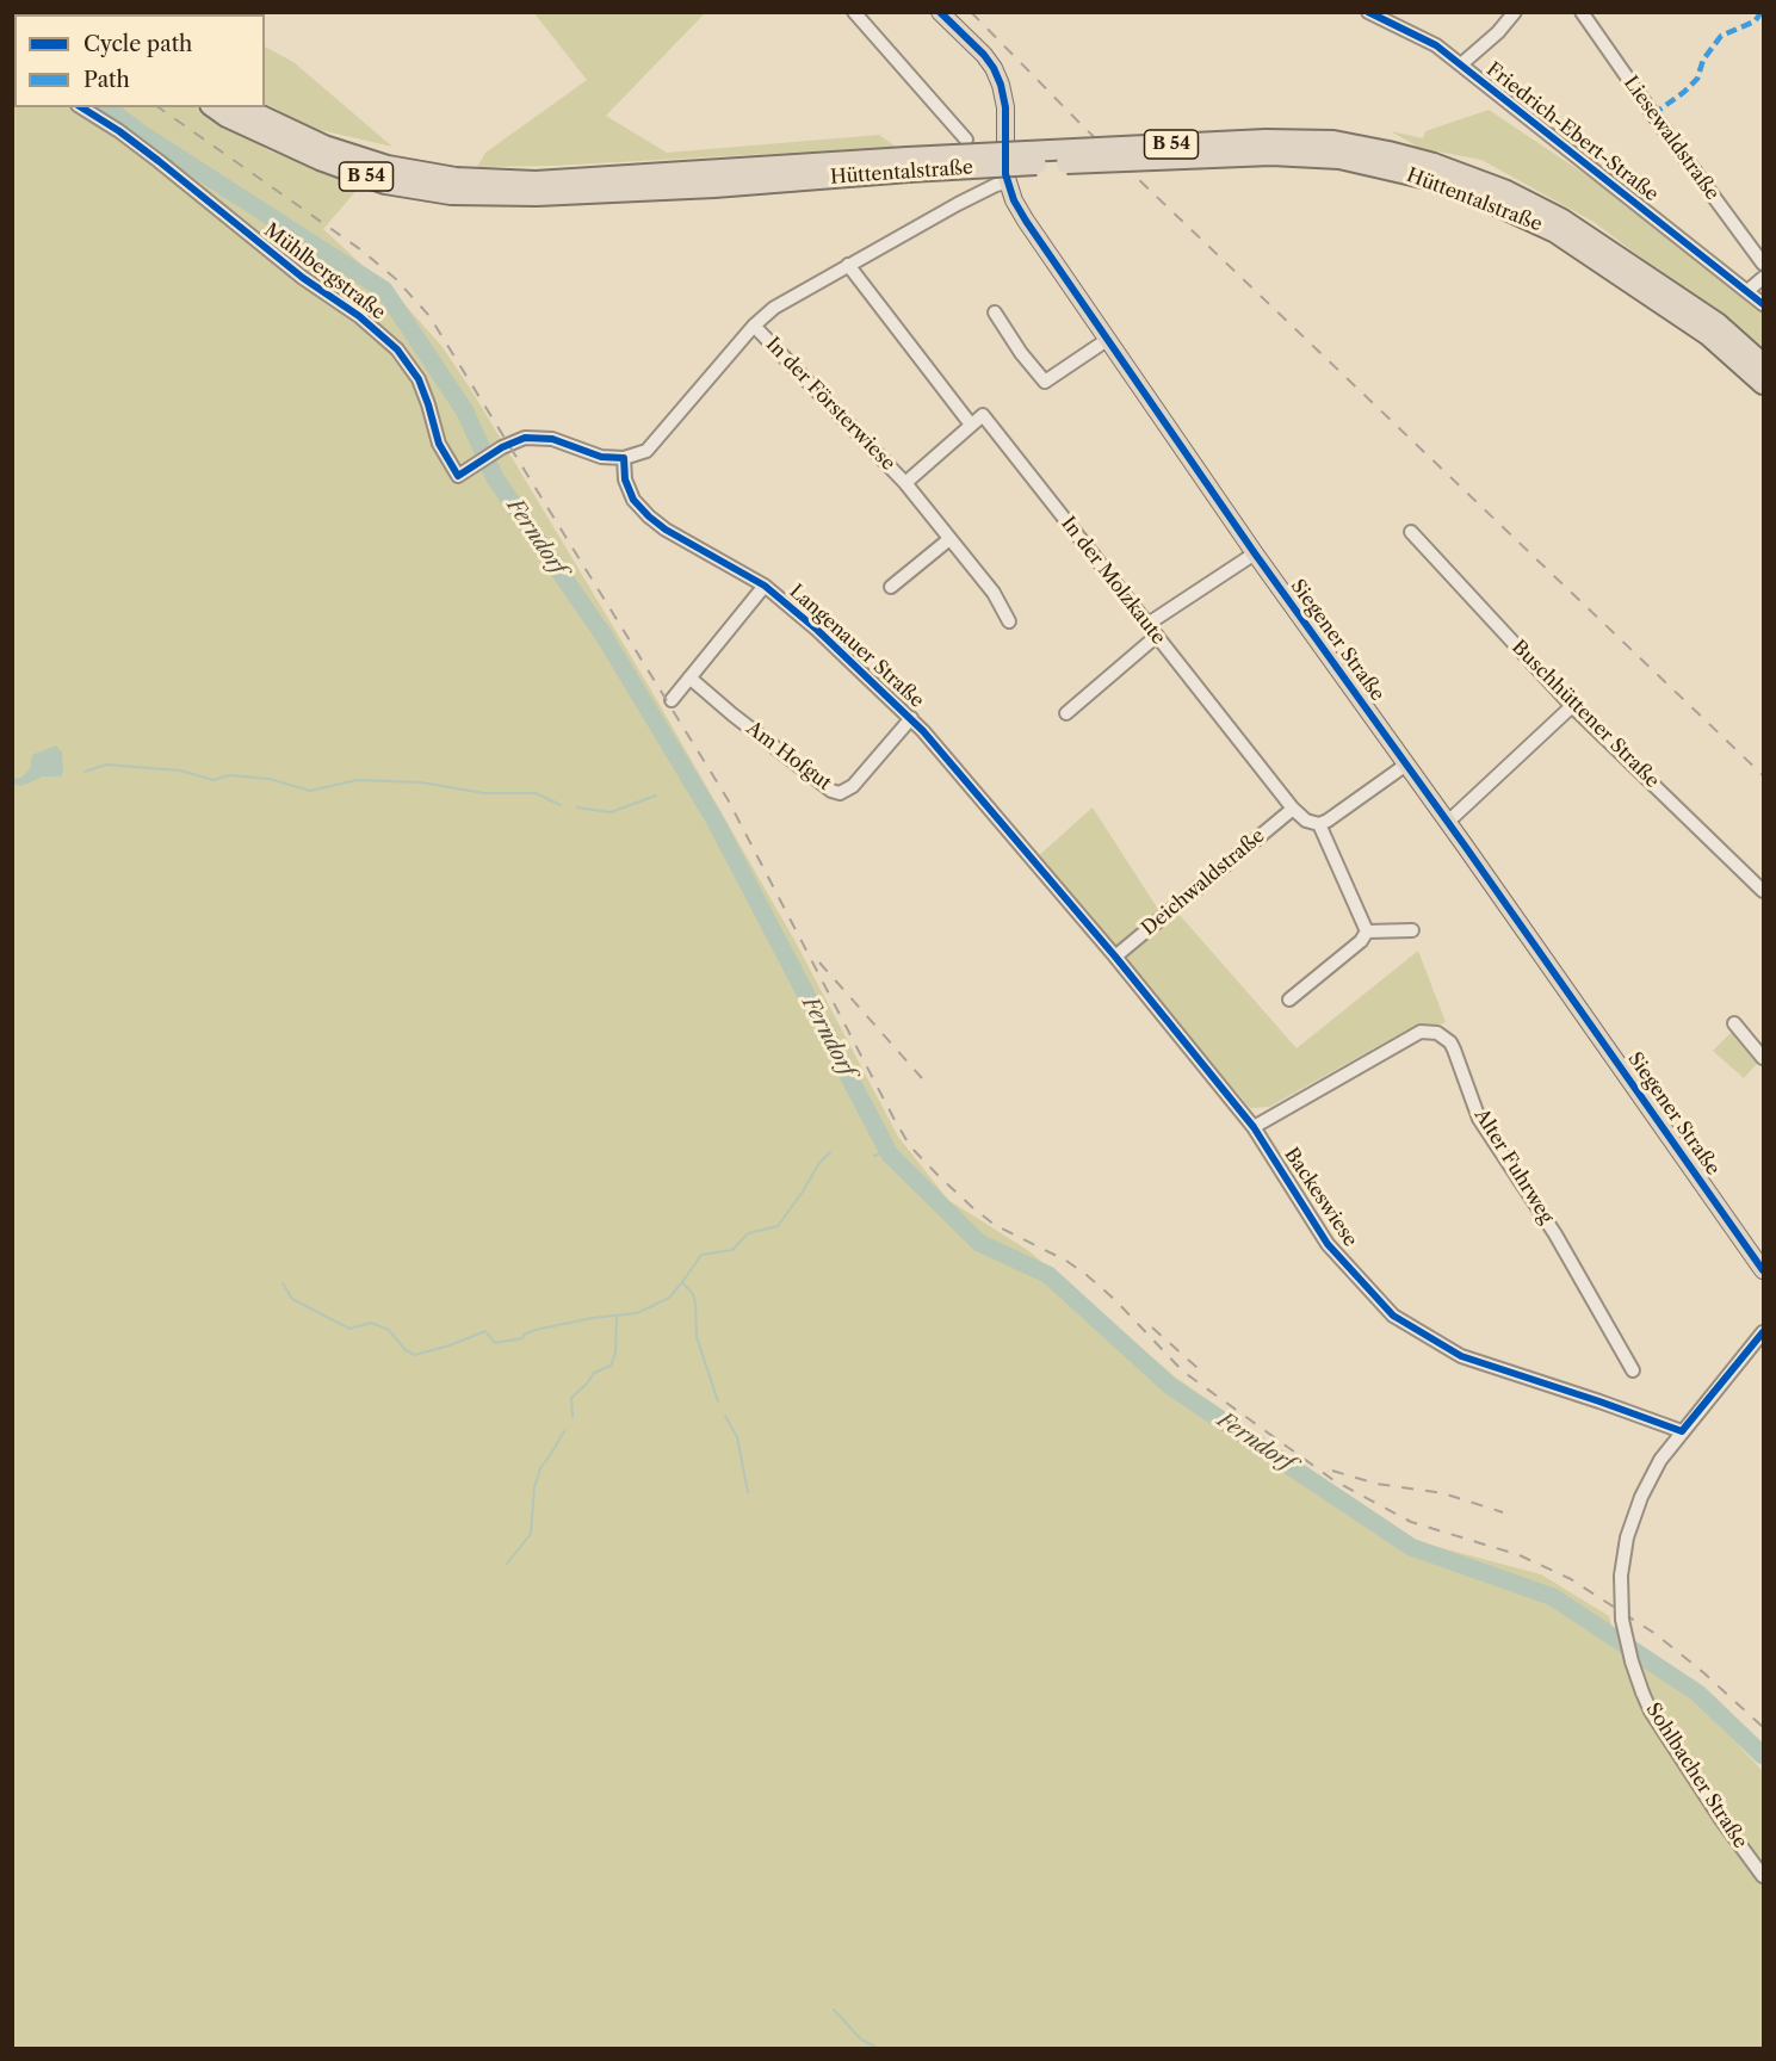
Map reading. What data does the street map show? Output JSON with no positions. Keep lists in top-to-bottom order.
{
  "streets": {
    "highway": ["B 54", "Hüttentalstraße"],
    "main road": ["Siegener Straße"],
    "street": [
      "Friedrich-Ebert-Straße",
      "Liesewaldstraße",
      "Mühlbergstraße",
      "In der Försterwiese",
      "In der Molzkaute",
      "Langenauer Straße",
      "Buschhüttener Straße",
      "Am Hofgut",
      "Deichwaldstraße",
      "Alter Fuhrweg",
      "Backeswiese",
      "Sohlbacher Straße"
    ]
  },
  "crossings": [
    ["Mühlbergstraße", "Langenauer Straße"],
    ["In der Försterwiese", "In der Molzkaute"],
    ["In der Molzkaute", "Deichwaldstraße"],
    ["Langenauer Straße", "Am Hofgut"],
    ["Langenauer Straße", "Backeswiese"],
    ["Deichwaldstraße", "Backeswiese"],
    ["Alter Fuhrweg", "Backeswiese"],
    ["Backeswiese", "Sohlbacher Straße"]
  ],
  "water": ["Ferndorf"],
  "legend": ["Cycle path", "Path"]
}
